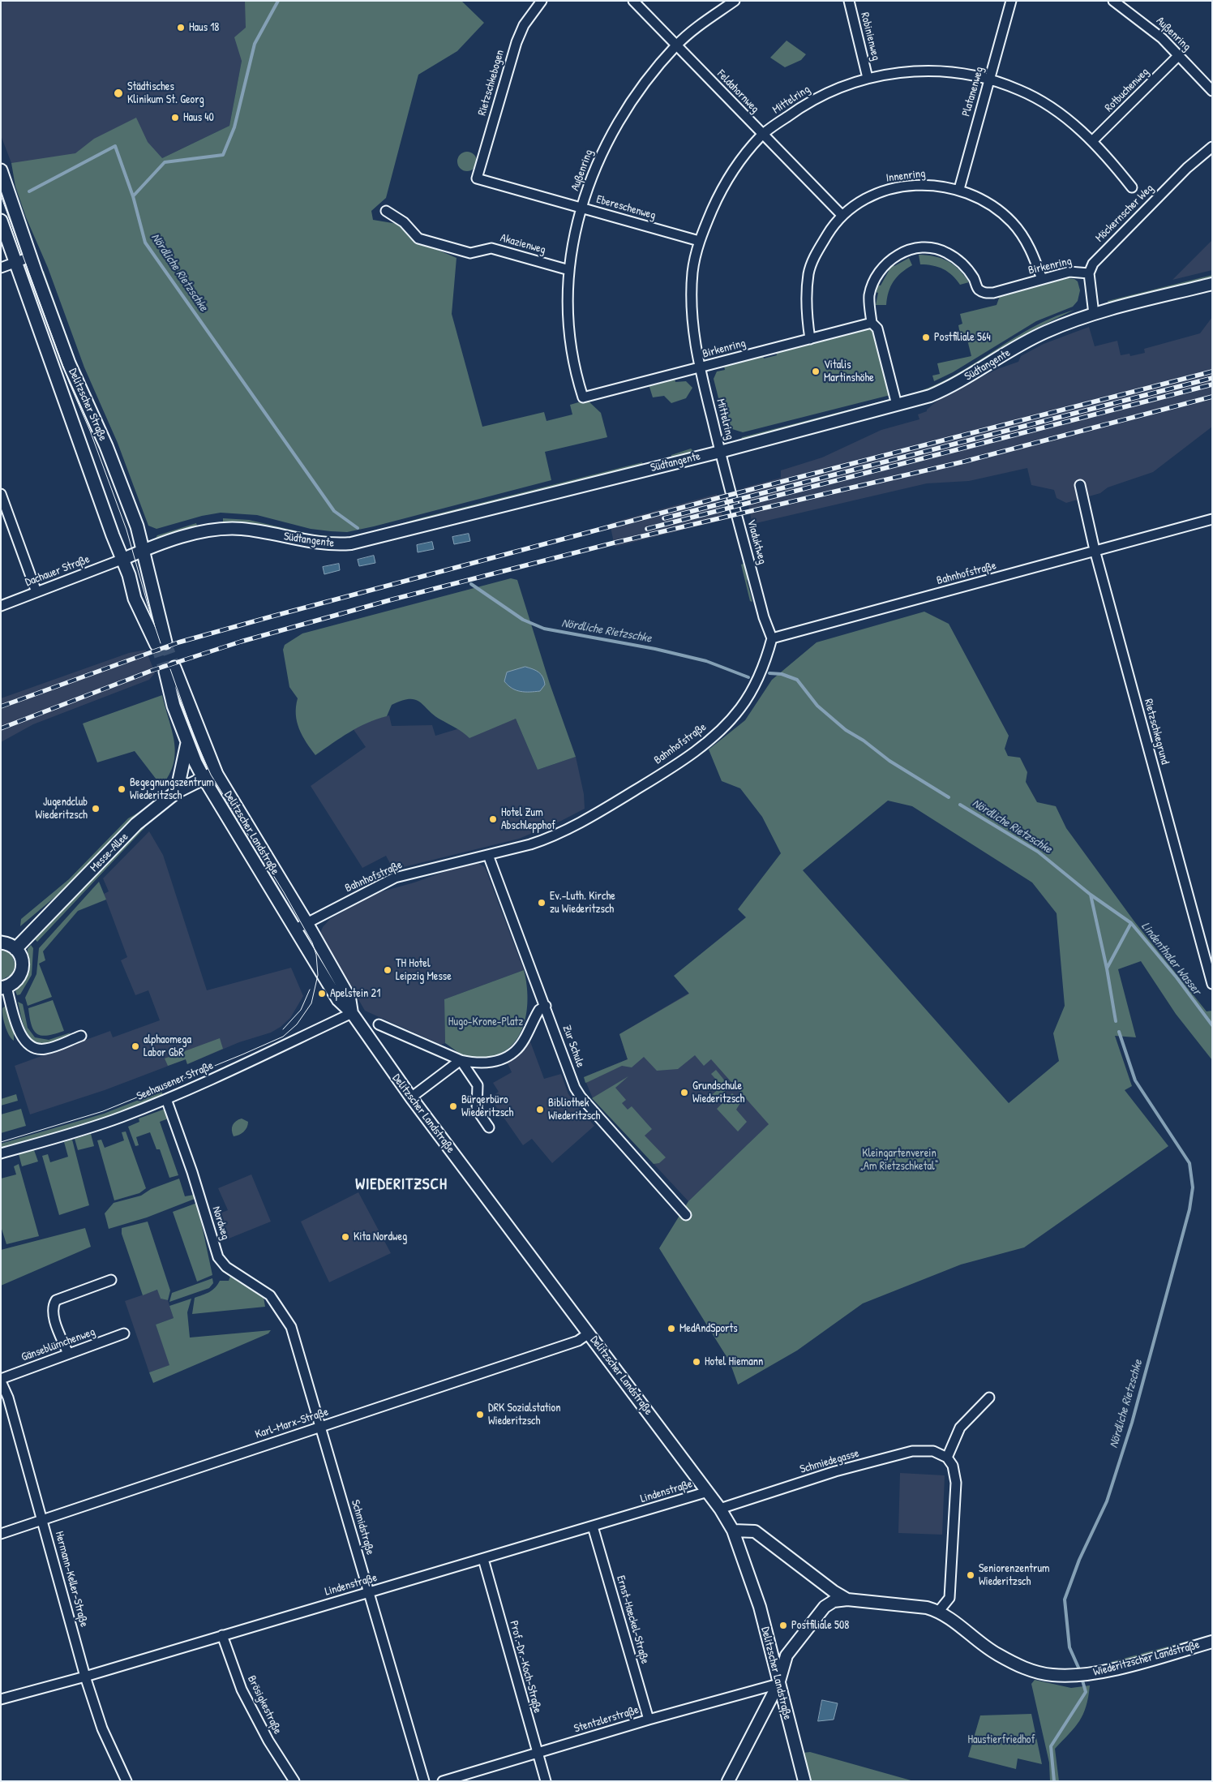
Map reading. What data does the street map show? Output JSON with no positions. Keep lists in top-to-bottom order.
{
  "streets": {
    "main road": ["Delitzscher Straße", "Delitzscher Landstraße", "Messe-Allee"],
    "street": [
      "Außenring",
      "Robinienweg",
      "Rietzschkebogen",
      "Rotbuchenweg",
      "Feldahornweg",
      "Platanenweg",
      "Mittelring",
      "Innenring",
      "Ebereschenweg",
      "Möckernscher Weg",
      "Akazienweg",
      "Birkenring",
      "Südtangente",
      "Viaduktweg",
      "Dachauer Straße",
      "Bahnhofstraße",
      "Rietzschkegrund",
      "Zur Schule",
      "Seehausener Straße",
      "Nordweg",
      "Gänseblümchenweg",
      "Karl-Marx-Straße",
      "Schmiedegasse",
      "Lindenstraße",
      "Schmidstraße",
      "Hermann-Keller-Straße",
      "Ernst-Haeckel-Straße",
      "Wiederitzscher Landstraße",
      "Prof.-Dr.-Koch-Straße",
      "Brösigkestraße",
      "Stentzlerstraße"
    ]
  },
  "crossings": [
    ["Außenring", "Rotbuchenweg"],
    ["Außenring", "Feldahornweg"],
    ["Außenring", "Ebereschenweg"],
    ["Außenring", "Akazienweg"],
    ["Außenring", "Birkenring"],
    ["Robinienweg", "Mittelring"],
    ["Rietzschkebogen", "Ebereschenweg"],
    ["Rotbuchenweg", "Mittelring"],
    ["Feldahornweg", "Mittelring"],
    ["Feldahornweg", "Innenring"],
    ["Platanenweg", "Mittelring"],
    ["Platanenweg", "Innenring"],
    ["Mittelring", "Ebereschenweg"],
    ["Mittelring", "Birkenring"],
    ["Mittelring", "Südtangente"],
    ["Mittelring", "Viaduktweg"],
    ["Innenring", "Birkenring"],
    ["Möckernscher Weg", "Birkenring"],
    ["Birkenring", "Südtangente"],
    ["Südtangente", "Delitzscher Straße"],
    ["Südtangente", "Viaduktweg"],
    ["Südtangente", "Dachauer Straße"],
    ["Delitzscher Straße", "Dachauer Straße"],
    ["Viaduktweg", "Bahnhofstraße"],
    ["Bahnhofstraße", "Rietzschkegrund"],
    ["Bahnhofstraße", "Delitzscher Landstraße"],
    ["Bahnhofstraße", "Zur Schule"],
    ["Delitzscher Landstraße", "Messe-Allee"],
    ["Delitzscher Landstraße", "Seehausener Straße"],
    ["Delitzscher Landstraße", "Karl-Marx-Straße"],
    ["Delitzscher Landstraße", "Schmiedegasse"],
    ["Delitzscher Landstraße", "Lindenstraße"],
    ["Delitzscher Landstraße", "Wiederitzscher Landstraße"],
    ["Delitzscher Landstraße", "Stentzlerstraße"],
    ["Seehausener Straße", "Nordweg"],
    ["Nordweg", "Schmidstraße"],
    ["Gänseblümchenweg", "Hermann-Keller-Straße"],
    ["Karl-Marx-Straße", "Schmidstraße"],
    ["Karl-Marx-Straße", "Hermann-Keller-Straße"],
    ["Lindenstraße", "Schmidstraße"],
    ["Lindenstraße", "Hermann-Keller-Straße"],
    ["Lindenstraße", "Ernst-Haeckel-Straße"],
    ["Lindenstraße", "Prof.-Dr.-Koch-Straße"],
    ["Lindenstraße", "Brösigkestraße"],
    ["Ernst-Haeckel-Straße", "Stentzlerstraße"],
    ["Prof.-Dr.-Koch-Straße", "Stentzlerstraße"]
  ],
  "districts": ["WIEDERITZSCH"],
  "water": ["Nördliche Rietzschke", "Lindenthaler Wasser"],
  "parks": ["Hugo-Krone-Platz", "Kleingartenverein „Am Rietzschketal“", "Haustierfriedhof"],
  "places": [
    "Haus 18",
    "Städtisches Klinikum St. Georg",
    "Haus 40",
    "Postfiliale 564",
    "Vitalis Martinshöhe",
    "Begegnungszentrum Wiederitzsch",
    "Jugendclub Wiederitzsch",
    "Hotel Zum Abschlepphof",
    "Ev.-Luth. Kirche zu Wiederitzsch",
    "TH Hotel Leipzig Messe",
    "Apelstein 21",
    "alphaomega Labor GbR",
    "Grundschule Wiederitzsch",
    "Bürgerbüro Wiederitzsch",
    "Bibliothek Wiederitzsch",
    "Kita Nordweg",
    "MedAndSports",
    "Hotel Hiemann",
    "DRK Sozialstation Wiederitzsch",
    "Seniorenzentrum Wiederitzsch",
    "Postfiliale 508"
  ]
}
